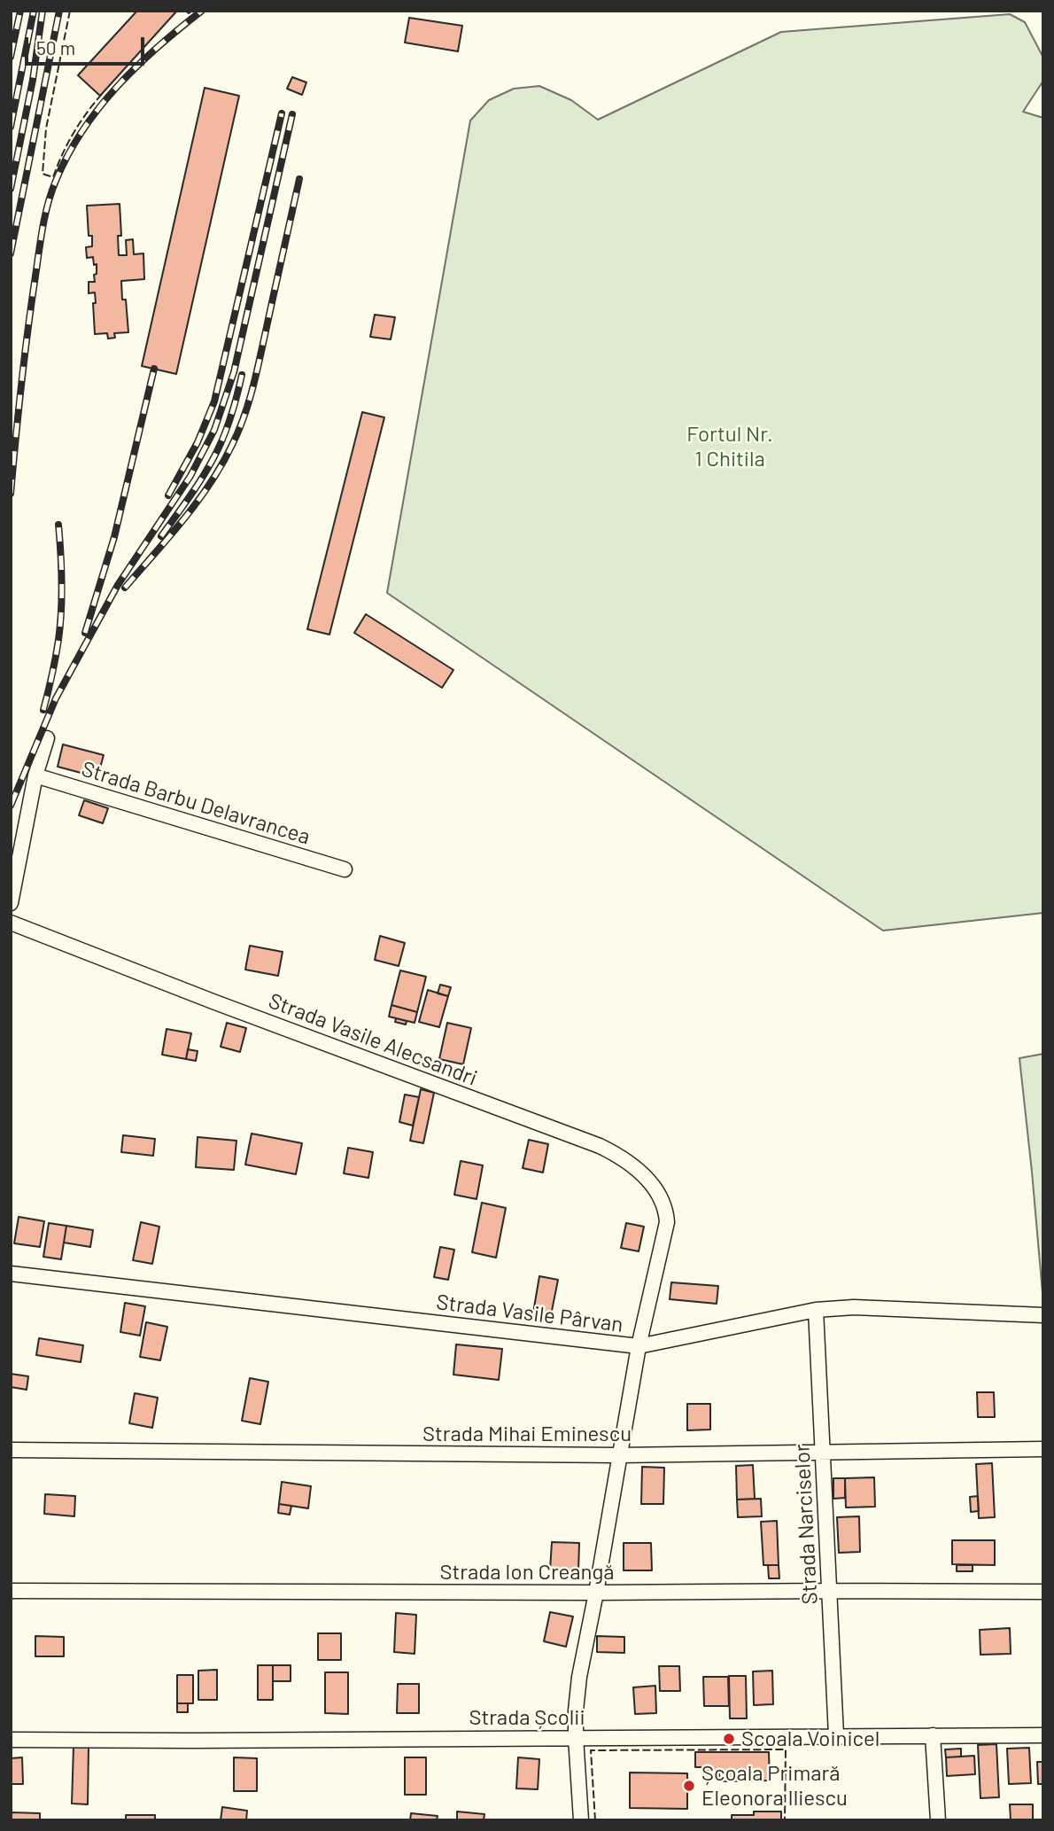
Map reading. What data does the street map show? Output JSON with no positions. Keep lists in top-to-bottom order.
{
  "streets": {
    "street": [
      "Strada Barbu Delavrancea",
      "Strada Vasile Alecsandri",
      "Strada Vasile Pârvan",
      "Strada Mihai Eminescu",
      "Strada Narciselor",
      "Strada Ion Creangă",
      "Strada Școlii"
    ]
  },
  "crossings": [
    ["Strada Vasile Alecsandri", "Strada Vasile Pârvan"],
    ["Strada Vasile Alecsandri", "Strada Mihai Eminescu"],
    ["Strada Vasile Alecsandri", "Strada Ion Creangă"],
    ["Strada Vasile Alecsandri", "Strada Școlii"],
    ["Strada Vasile Pârvan", "Strada Narciselor"],
    ["Strada Mihai Eminescu", "Strada Narciselor"],
    ["Strada Narciselor", "Strada Ion Creangă"],
    ["Strada Narciselor", "Strada Școlii"]
  ],
  "parks": ["Fortul Nr. 1 Chitila"],
  "places": ["Scoala Voinicel", "Școala Primară Eleonora Iliescu"],
  "scale_bar": "50 m"
}
